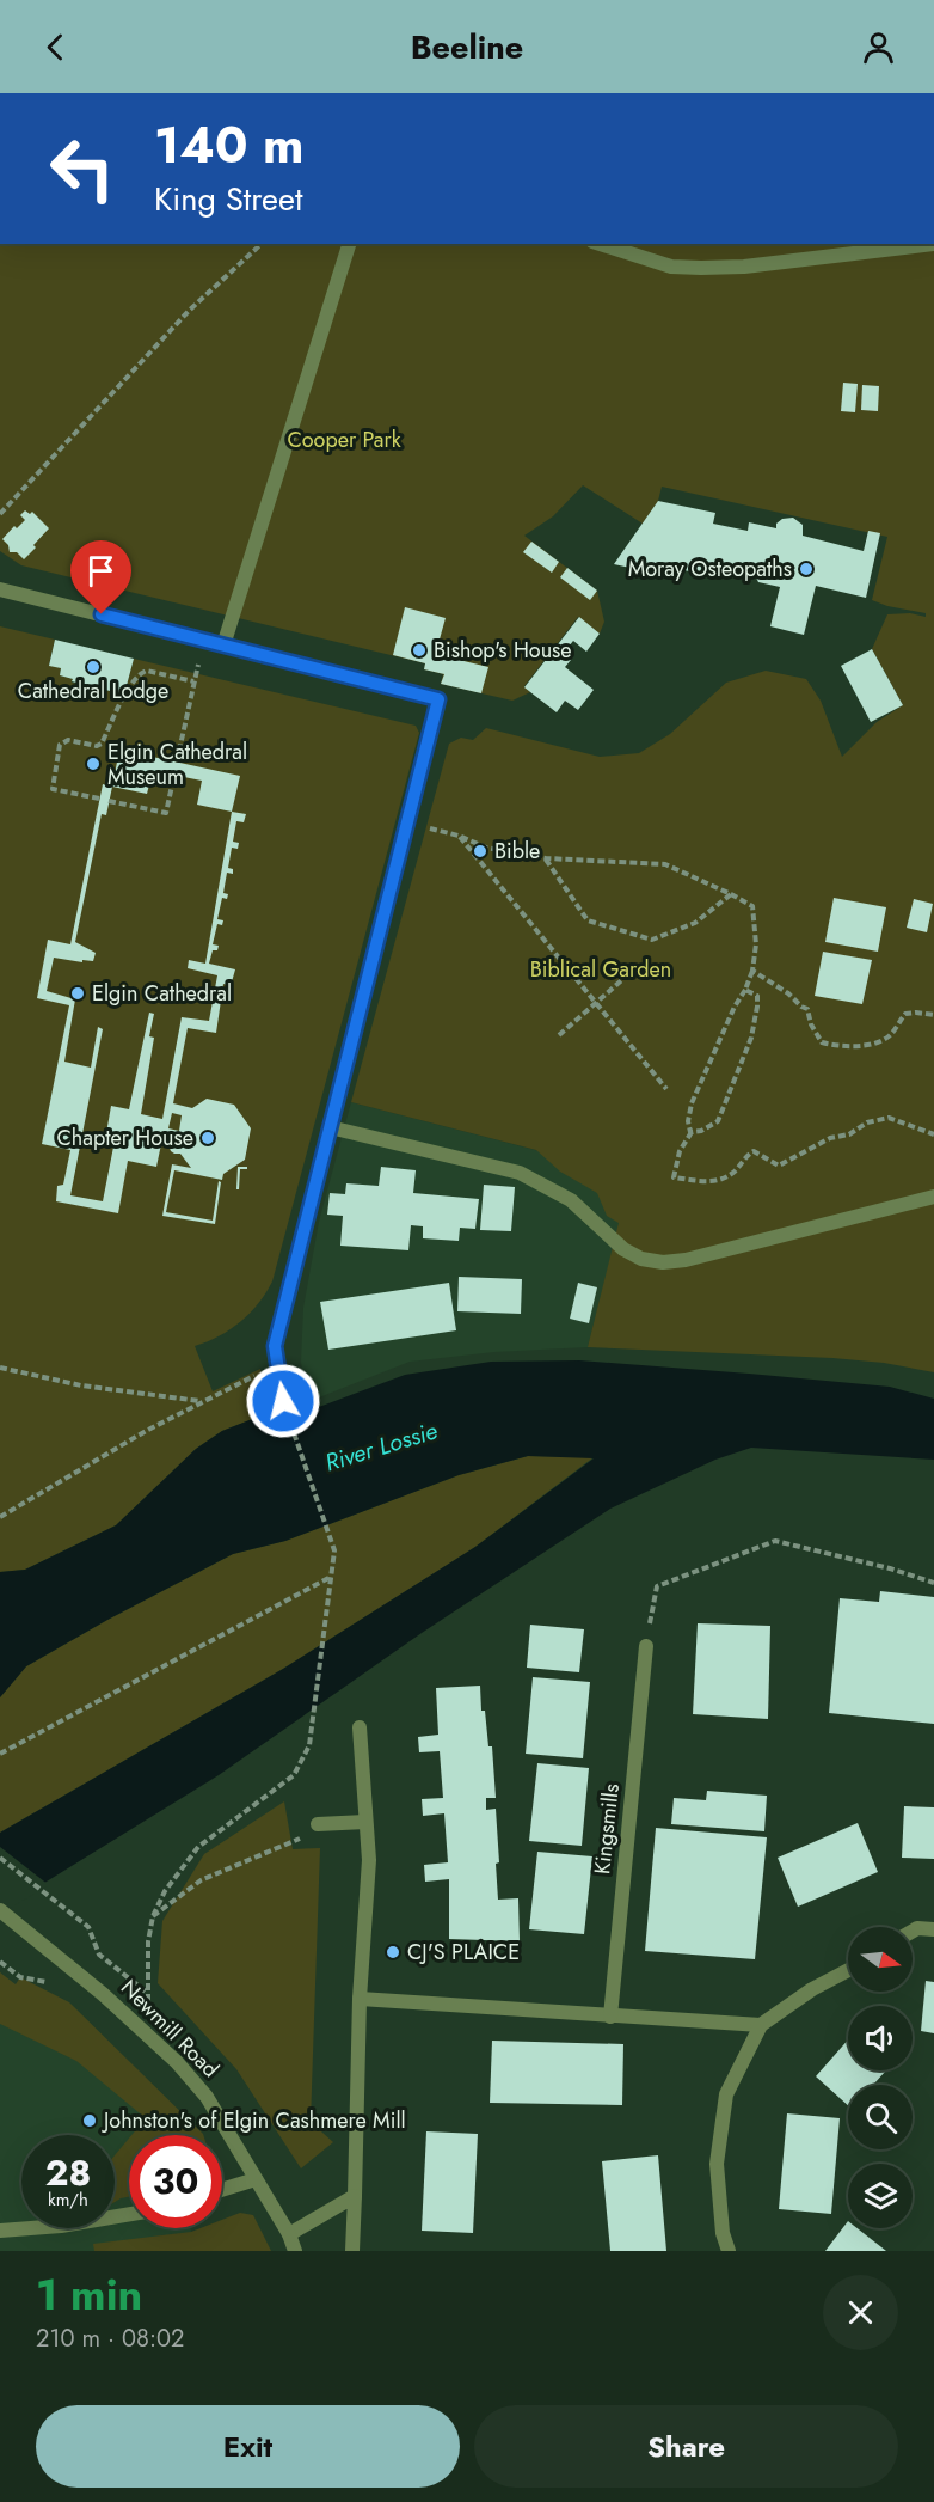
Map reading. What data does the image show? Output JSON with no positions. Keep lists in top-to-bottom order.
{
  "streets": {
    "street": ["Kingsmills", "Newmill Road"]
  },
  "water": ["River Lossie"],
  "parks": ["Cooper Park", "Biblical Garden"],
  "places": [
    "Moray Osteopaths",
    "Bishop's House",
    "Cathedral Lodge",
    "Elgin Cathedral Museum",
    "Bible",
    "Elgin Cathedral",
    "Chapter House",
    "CJ'S PLAICE",
    "Johnston's of Elgin Cashmere Mill"
  ],
  "north": "right",
  "page": {
    "header": "Beeline",
    "turn": ["140 m", "King Street"],
    "speed": "28 km/h",
    "limit": "30",
    "heading": ["1 min", "210 m · 08:02"],
    "buttons": ["Exit", "Share"]
  }
}
